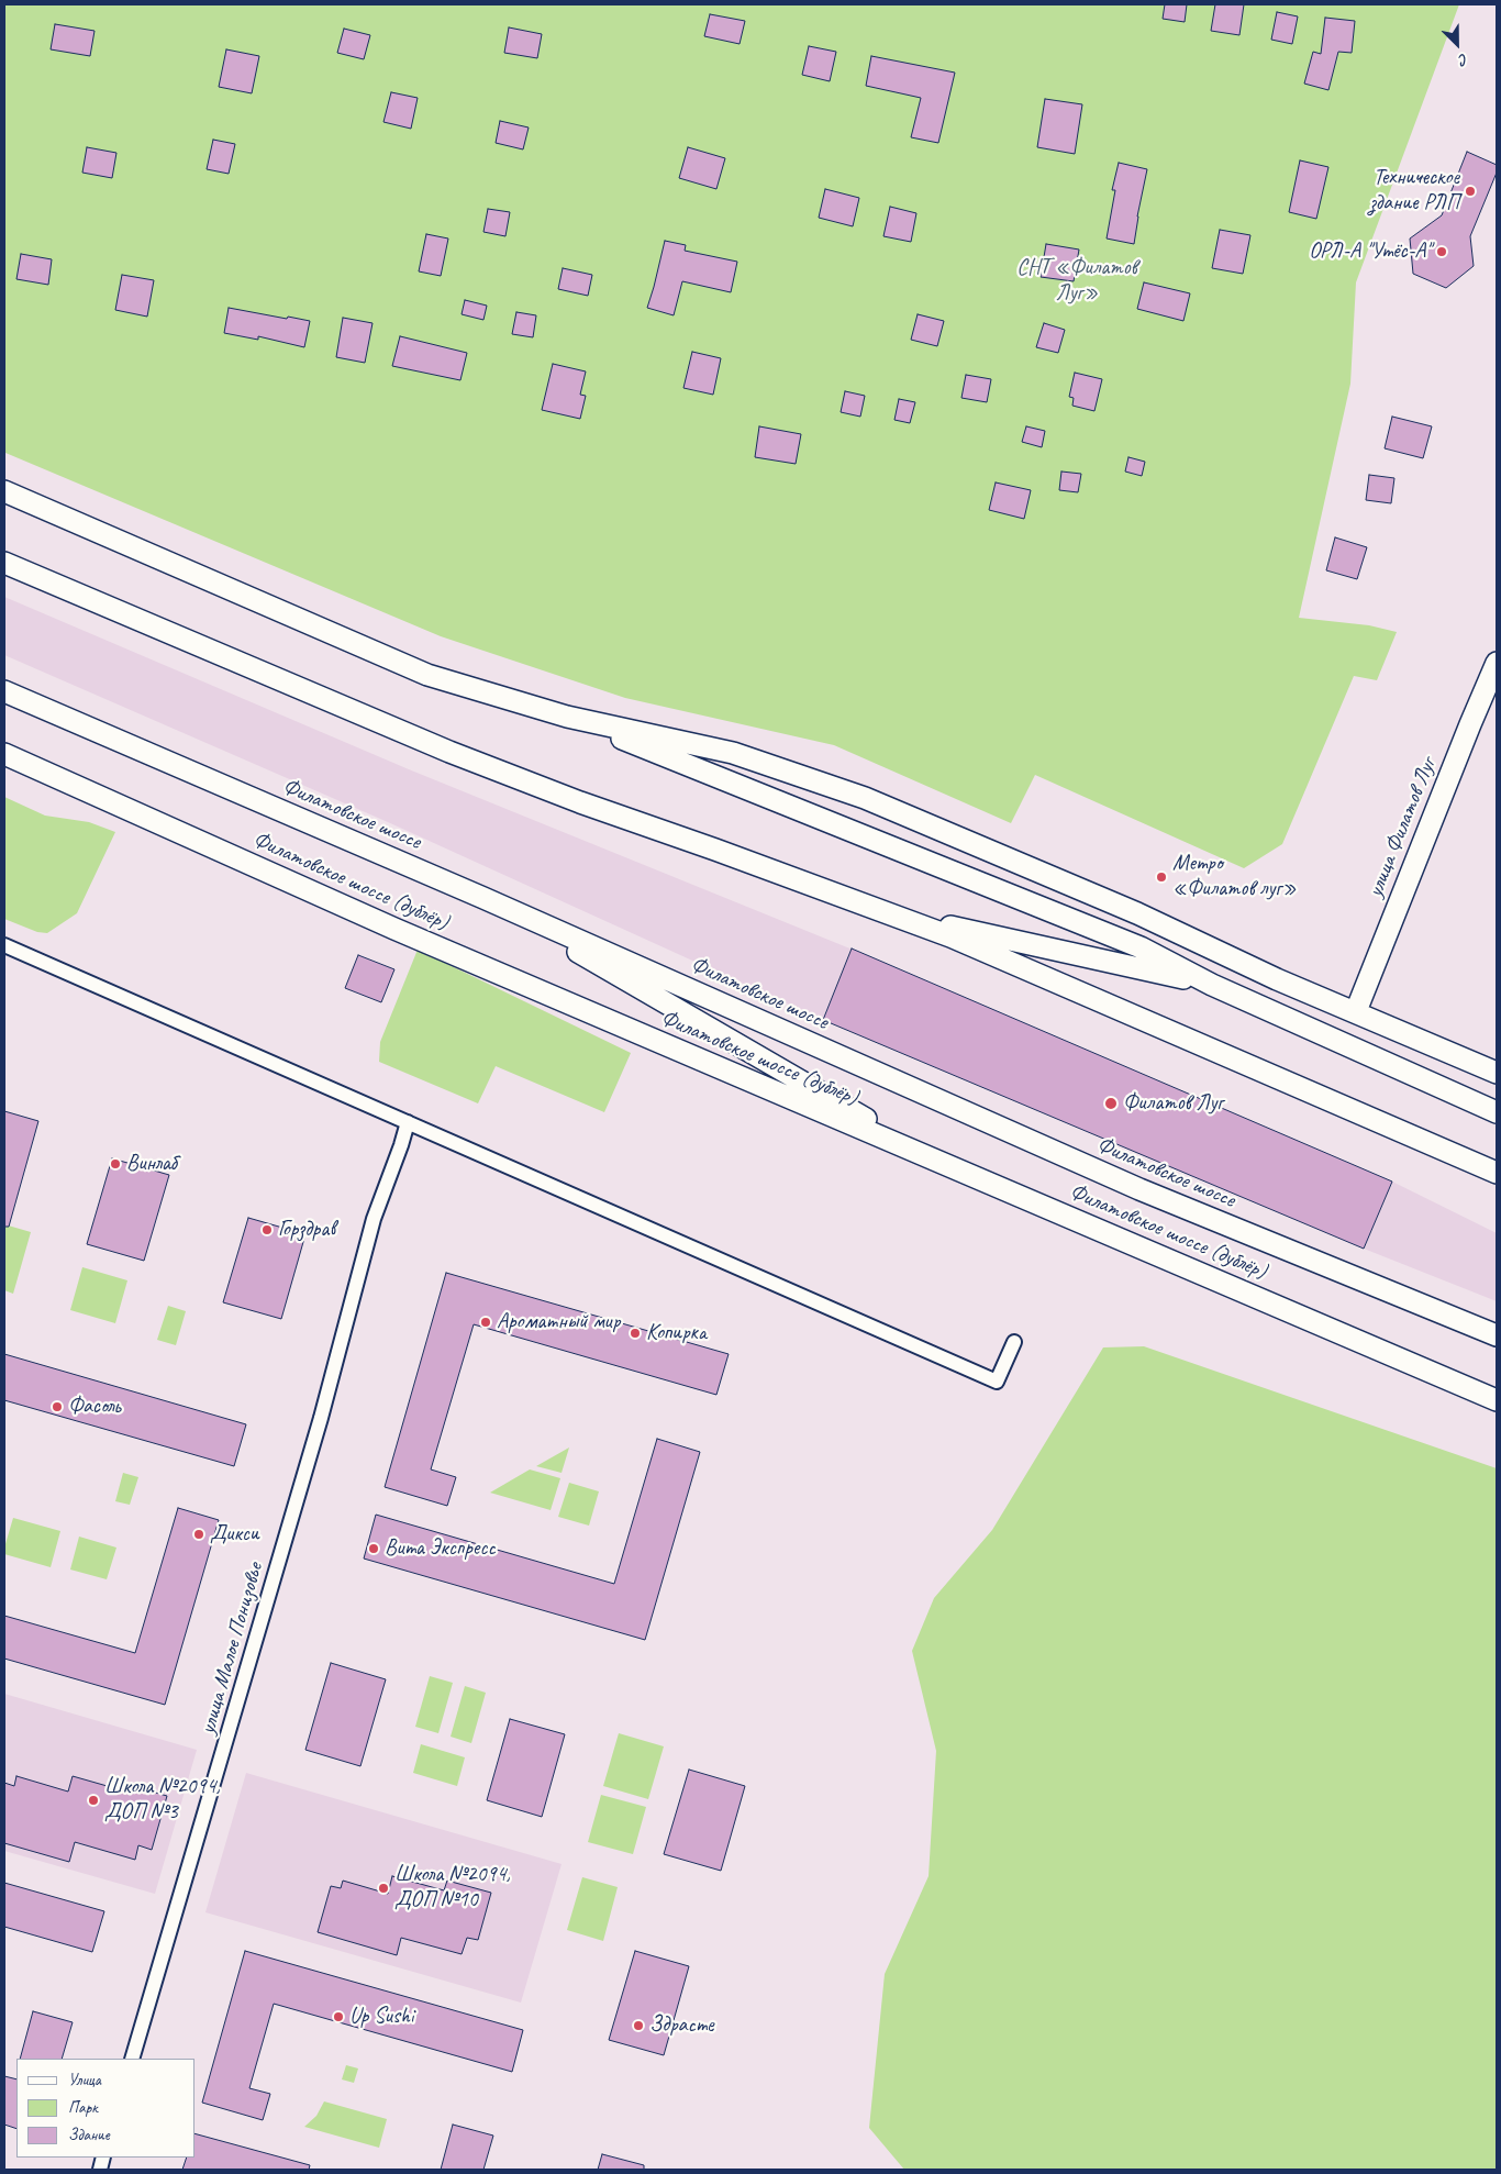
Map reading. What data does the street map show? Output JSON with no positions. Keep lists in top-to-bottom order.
{
  "streets": {
    "street": [
      "Филатовское шоссе",
      "улица Филатов Луг",
      "Филатовское шоссе (дублёр)",
      "улица Малое Понизовье"
    ]
  },
  "parks": ["СНТ «Филатов Луг»"],
  "places": [
    "Техническое здание РЛП",
    "ОРЛ-А \"Утёс-А\"",
    "Метро «Филатов луг»",
    "Филатов Луг",
    "Винлаб",
    "Горздрав",
    "Ароматный мир",
    "Копирка",
    "Фасоль",
    "Дикси",
    "Вита Экспресс",
    "Школа №2094, ДОП №3",
    "Школа №2094, ДОП №10",
    "Up Sushi",
    "Здрасте"
  ],
  "legend": ["Улица", "Парк", "Здание"],
  "north": "bottom right"
}
